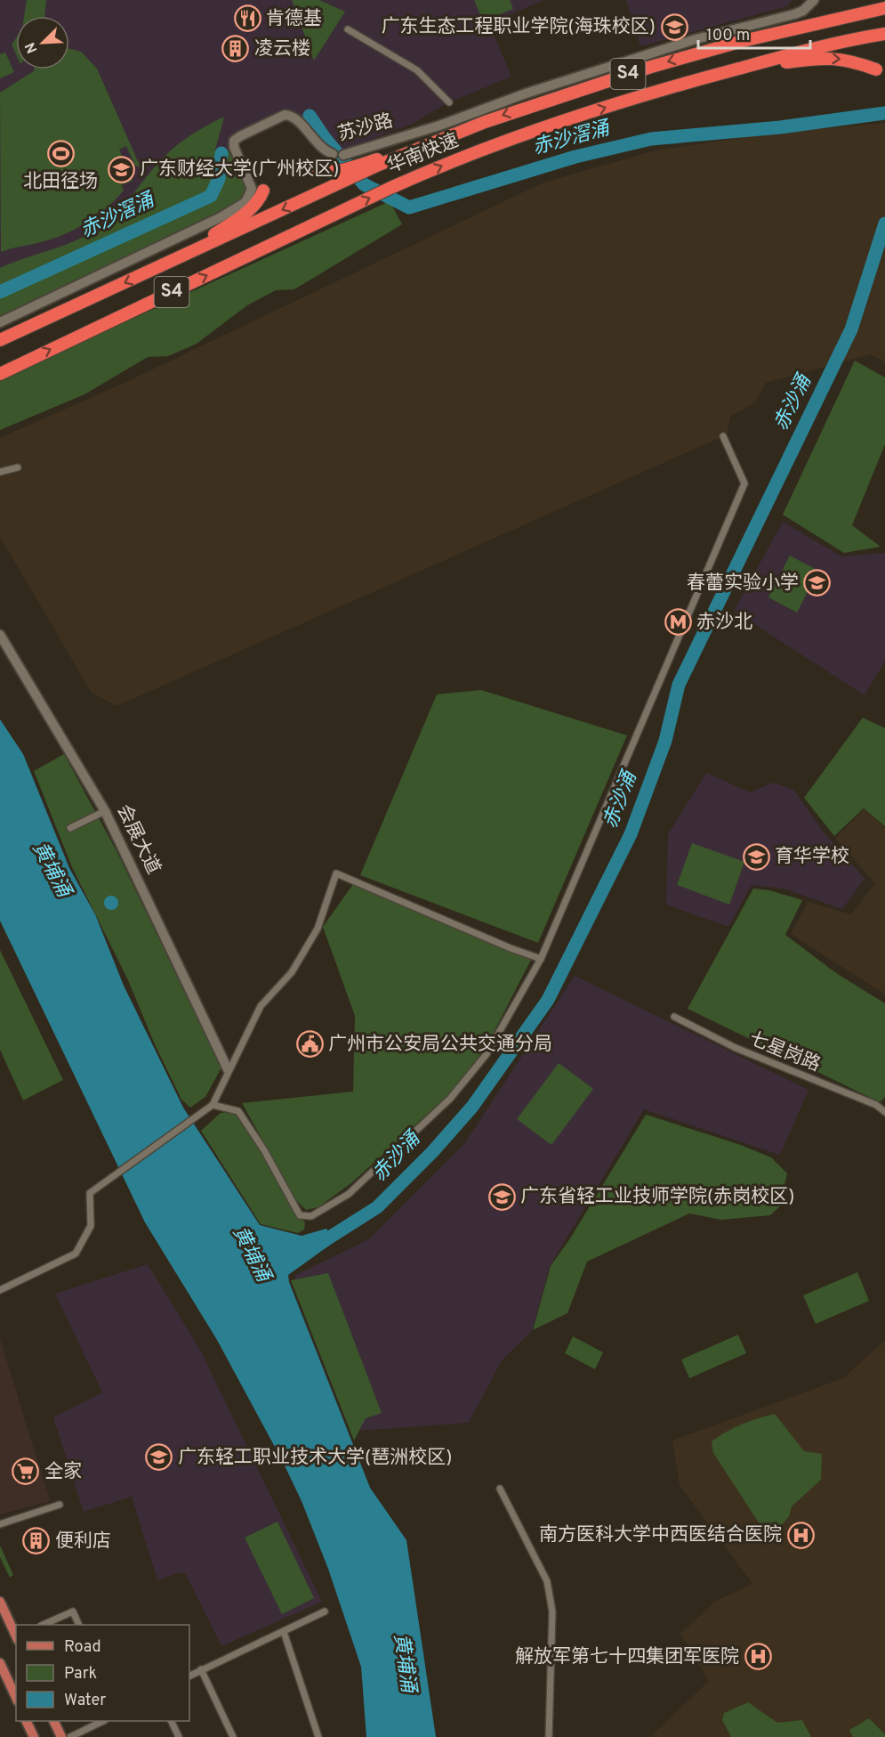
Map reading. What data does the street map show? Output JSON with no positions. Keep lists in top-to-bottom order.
{
  "streets": {
    "highway": ["S4", "华南快速"],
    "street": ["苏沙路", "会展大道", "七星岗路"]
  },
  "water": ["赤沙滘涌", "赤沙涌", "黄埔涌"],
  "places": {
    "restaurant": ["肯德基"],
    "school or university": [
      "广东生态工程职业学院(海珠校区)",
      "广东财经大学(广州校区)",
      "春蕾实验小学",
      "育华学校",
      "广东省轻工业技师学院(赤岗校区)",
      "广东轻工职业技术大学(琶洲校区)"
    ],
    "building": ["凌云楼", "便利店"],
    "sports": ["北田径场"],
    "metro station": ["赤沙北"],
    "public building": ["广州市公安局公共交通分局"],
    "supermarket": ["全家"],
    "hospital": ["南方医科大学中西医结合医院", "解放军第七十四集团军医院"]
  },
  "legend": ["Road", "Park", "Water"],
  "scale_bar": "100 m",
  "north": "bottom left"
}
